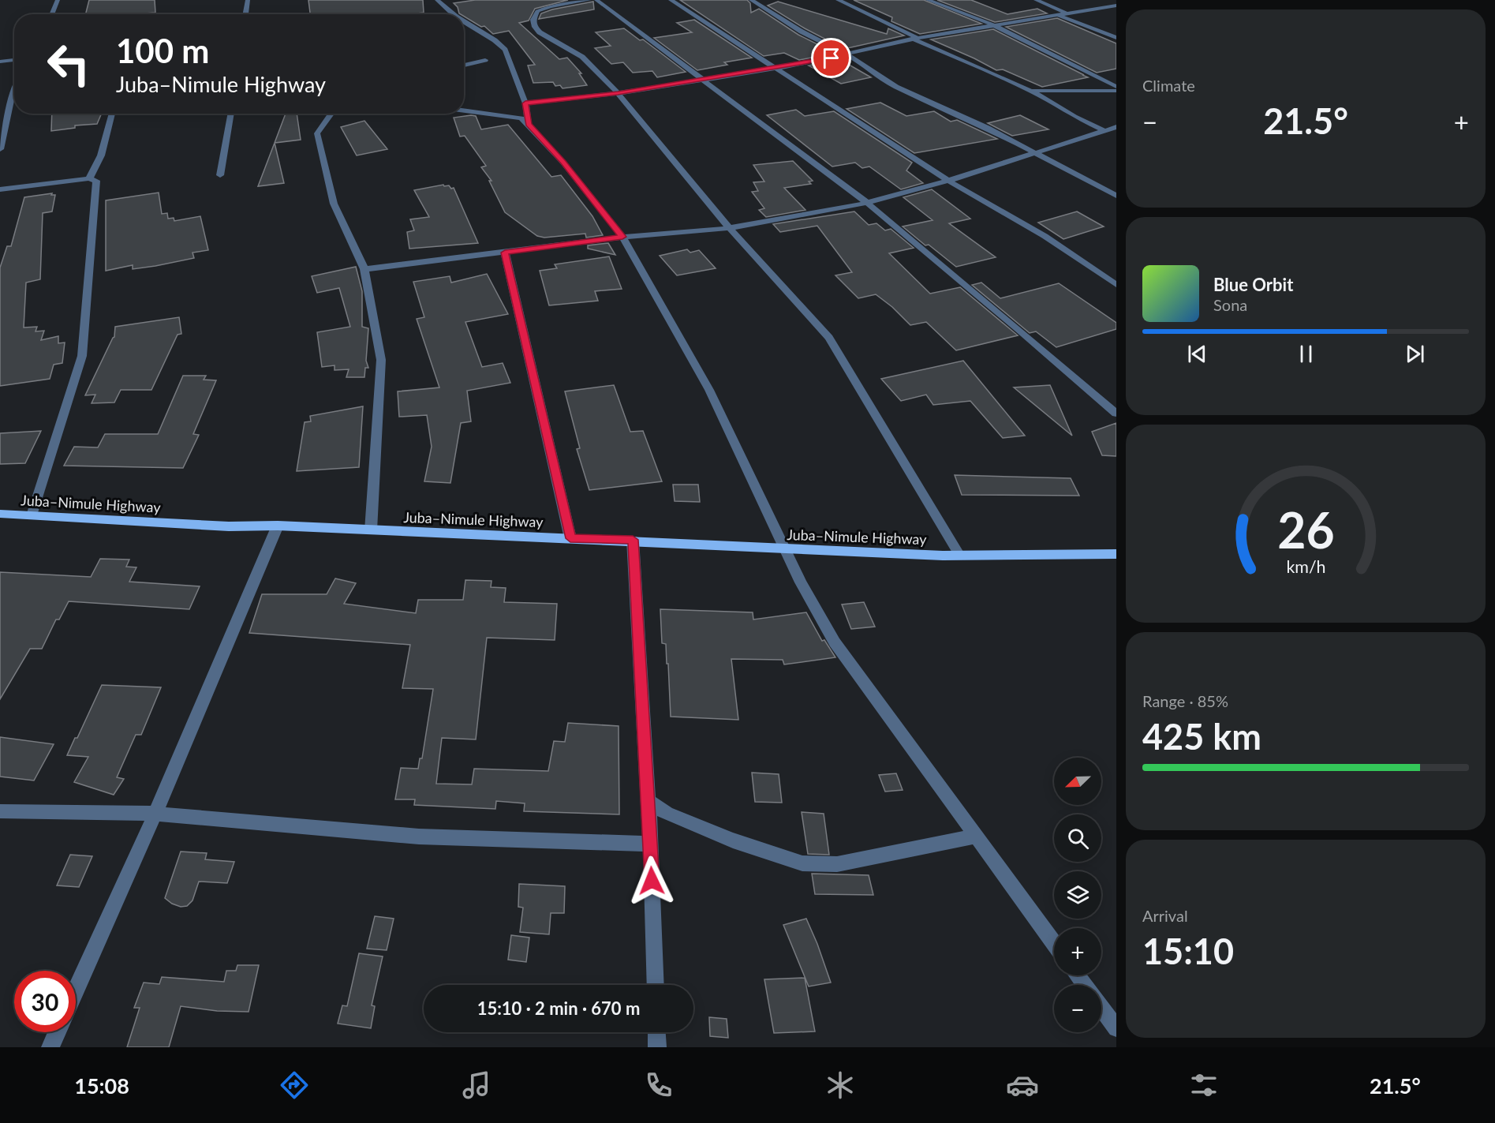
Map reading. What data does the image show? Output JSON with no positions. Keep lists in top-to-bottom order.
{
  "streets": {
    "main road": ["Juba–Nimule Highway"]
  },
  "north": "bottom left",
  "page": {
    "tile": [
      "Climate",
      ["Range · 85%", "425 km"],
      ["Arrival", "15:10"]
    ],
    "turn": ["100 m", "Juba–Nimule Highway"],
    "heat": ["−", "21.5°", "+"],
    "song": ["Blue Orbit", "Sona"],
    "map_buttons": ["+", "−"],
    "limit": "30",
    "trip": "15:10 · 2 min · 670 m",
    "tabs": ["15:08", "21.5°"],
    "gauge": ["26", "km/h"]
  }
}
